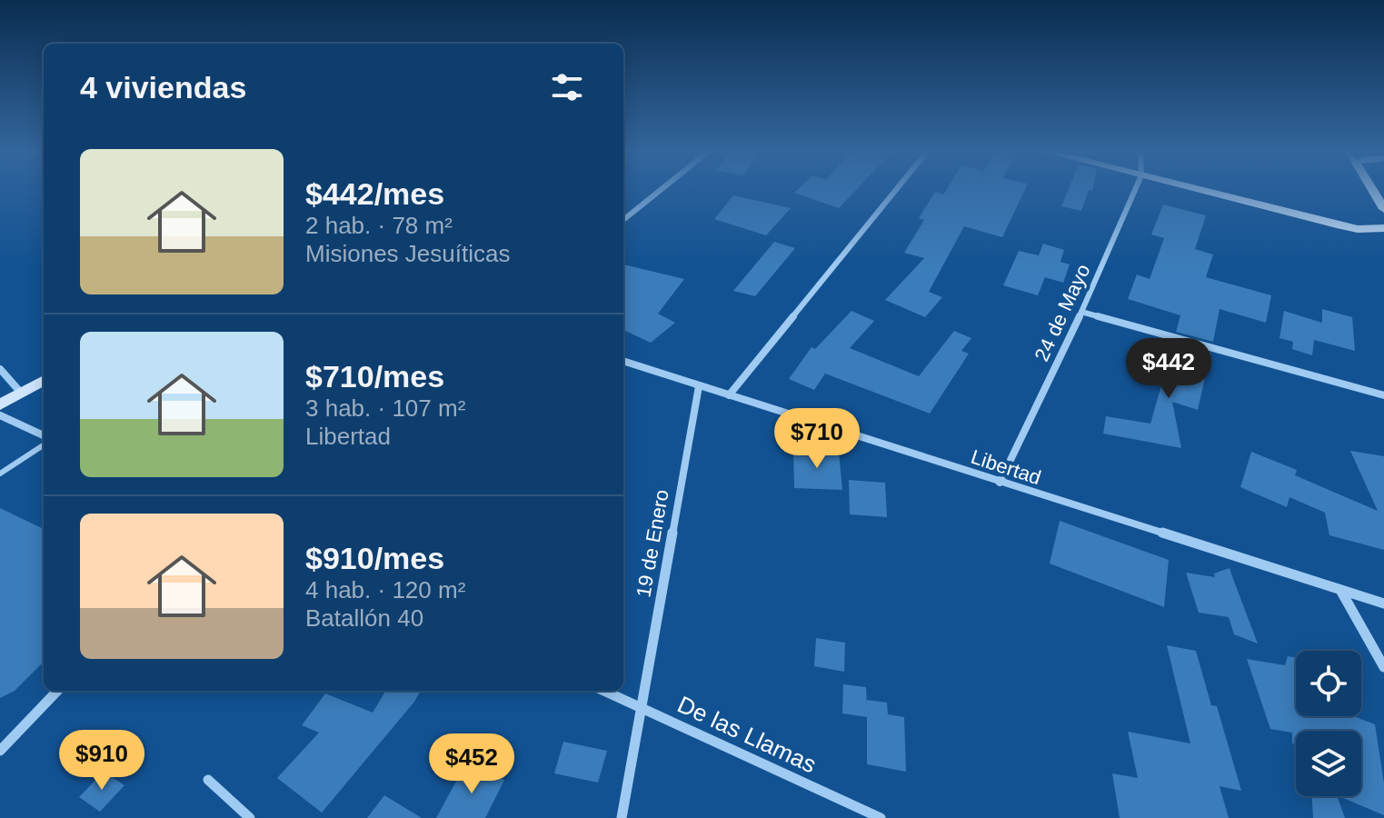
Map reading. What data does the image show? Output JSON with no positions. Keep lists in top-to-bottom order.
{
  "streets": {
    "street": [
      "24 de Mayo",
      "Libertad",
      "19 de Enero",
      "De las Llamas"
    ]
  },
  "crossings": [
    ["24 de Mayo", "Libertad"],
    ["Libertad", "19 de Enero"],
    ["19 de Enero", "De las Llamas"]
  ],
  "page": {
    "heading": "4 viviendas",
    "list": [
      {
        "name": "$442/mes",
        "note": "2 hab. · 78 m² · Misiones Jesuíticas"
      },
      {
        "name": "$710/mes",
        "note": "3 hab. · 107 m² · Libertad"
      },
      {
        "name": "$910/mes",
        "note": "4 hab. · 120 m² · Batallón 40"
      }
    ],
    "price": [
      "$442",
      "$710",
      "$910",
      "$452"
    ]
  }
}
